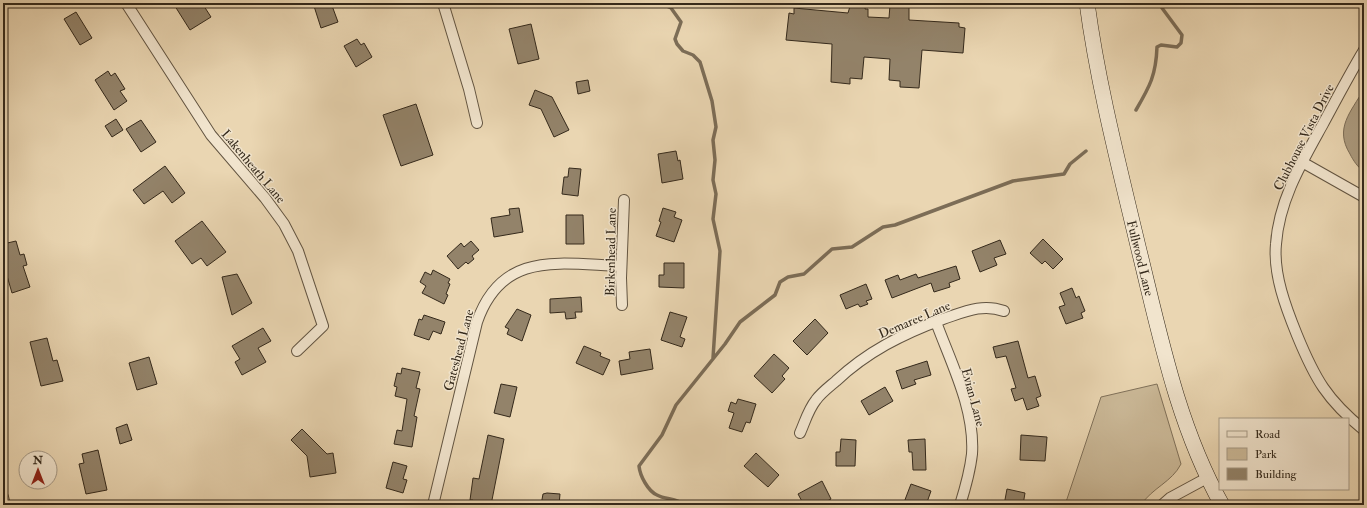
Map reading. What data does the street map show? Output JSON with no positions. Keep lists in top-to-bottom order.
{
  "streets": {
    "street": [
      "Clubhouse Vista Drive",
      "Lakenheath Lane",
      "Birkenhead Lane",
      "Fullwood Lane",
      "Demaree Lane",
      "Gateshead Lane",
      "Evian Lane"
    ]
  },
  "crossings": [
    ["Birkenhead Lane", "Gateshead Lane"],
    ["Demaree Lane", "Evian Lane"]
  ],
  "legend": ["Road", "Park", "Building"],
  "north": "top"
}
